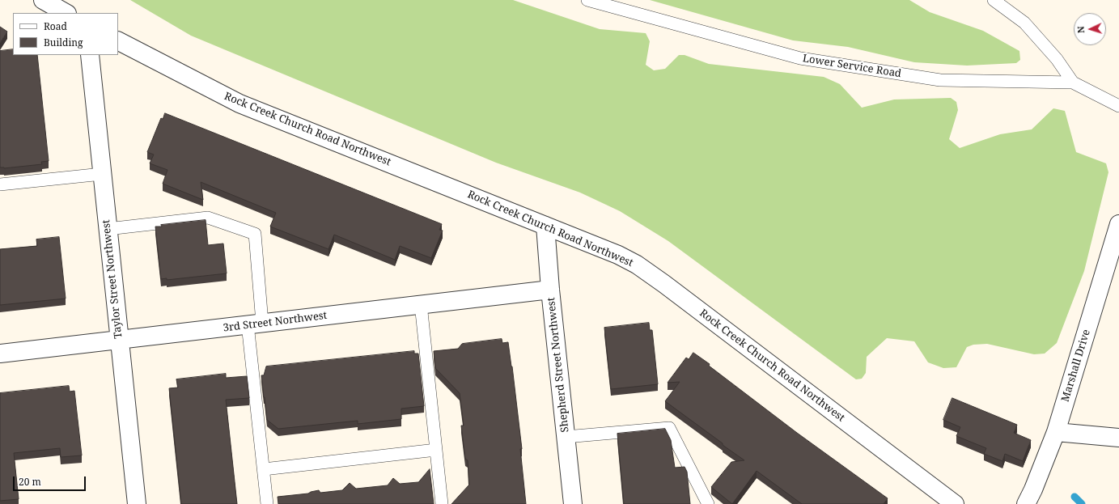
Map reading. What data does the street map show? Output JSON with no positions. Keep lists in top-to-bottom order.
{
  "streets": {
    "street": [
      "Rock Creek Church Road Northwest",
      "Taylor Street Northwest",
      "3rd Street Northwest",
      "Shepherd Street Northwest",
      "Marshall Drive"
    ],
    "lane": ["Lower Service Road"]
  },
  "crossings": [
    ["Rock Creek Church Road Northwest", "Shepherd Street Northwest"],
    ["Taylor Street Northwest", "3rd Street Northwest"],
    ["3rd Street Northwest", "Shepherd Street Northwest"]
  ],
  "legend": ["Road", "Building"],
  "scale_bar": "20 m",
  "north": "left"
}
